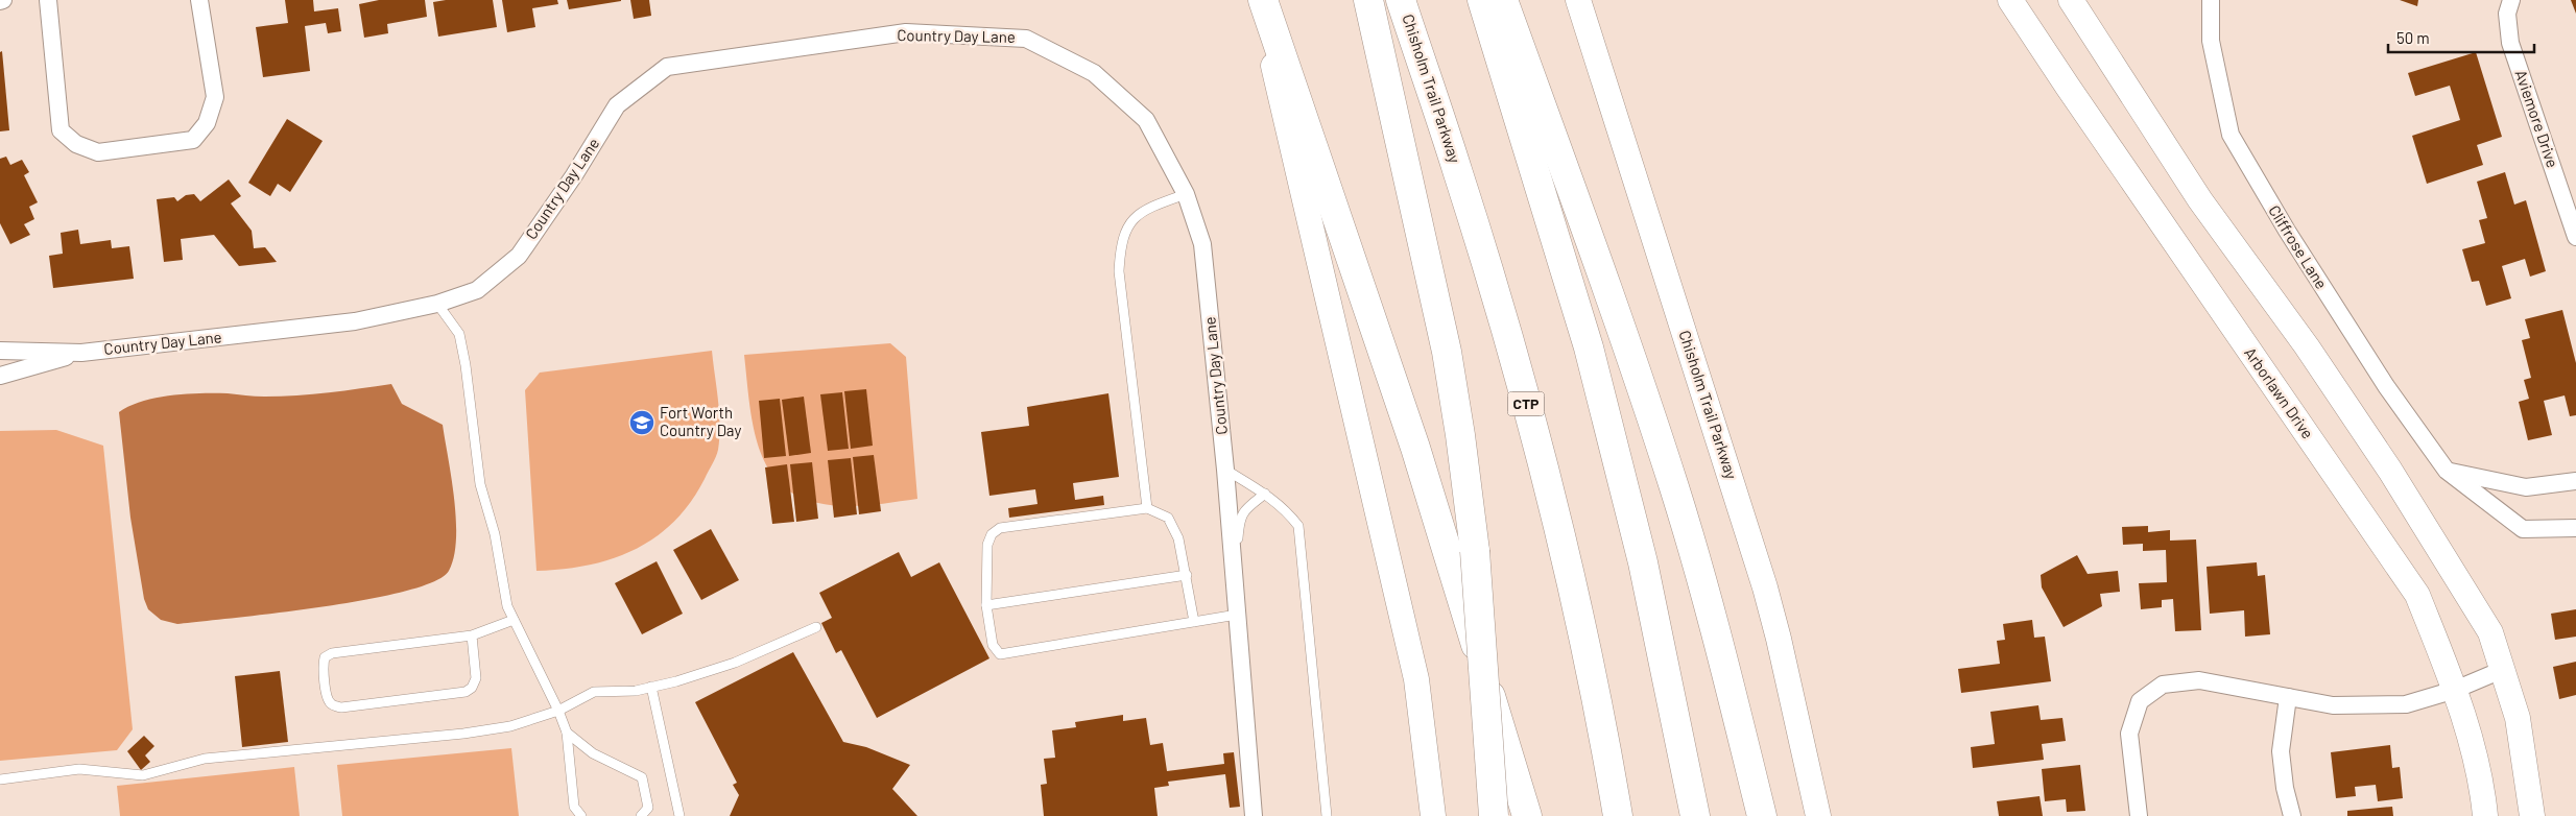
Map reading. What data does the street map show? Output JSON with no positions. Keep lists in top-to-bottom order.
{
  "streets": {
    "highway": ["Chisholm Trail Parkway", "CTP"],
    "main road": ["Arborlawn Drive"],
    "street": ["Country Day Lane", "Aviemore Drive", "Cliffrose Lane"]
  },
  "places": {
    "school or university": ["Fort Worth Country Day"]
  },
  "scale_bar": "50 m"
}
